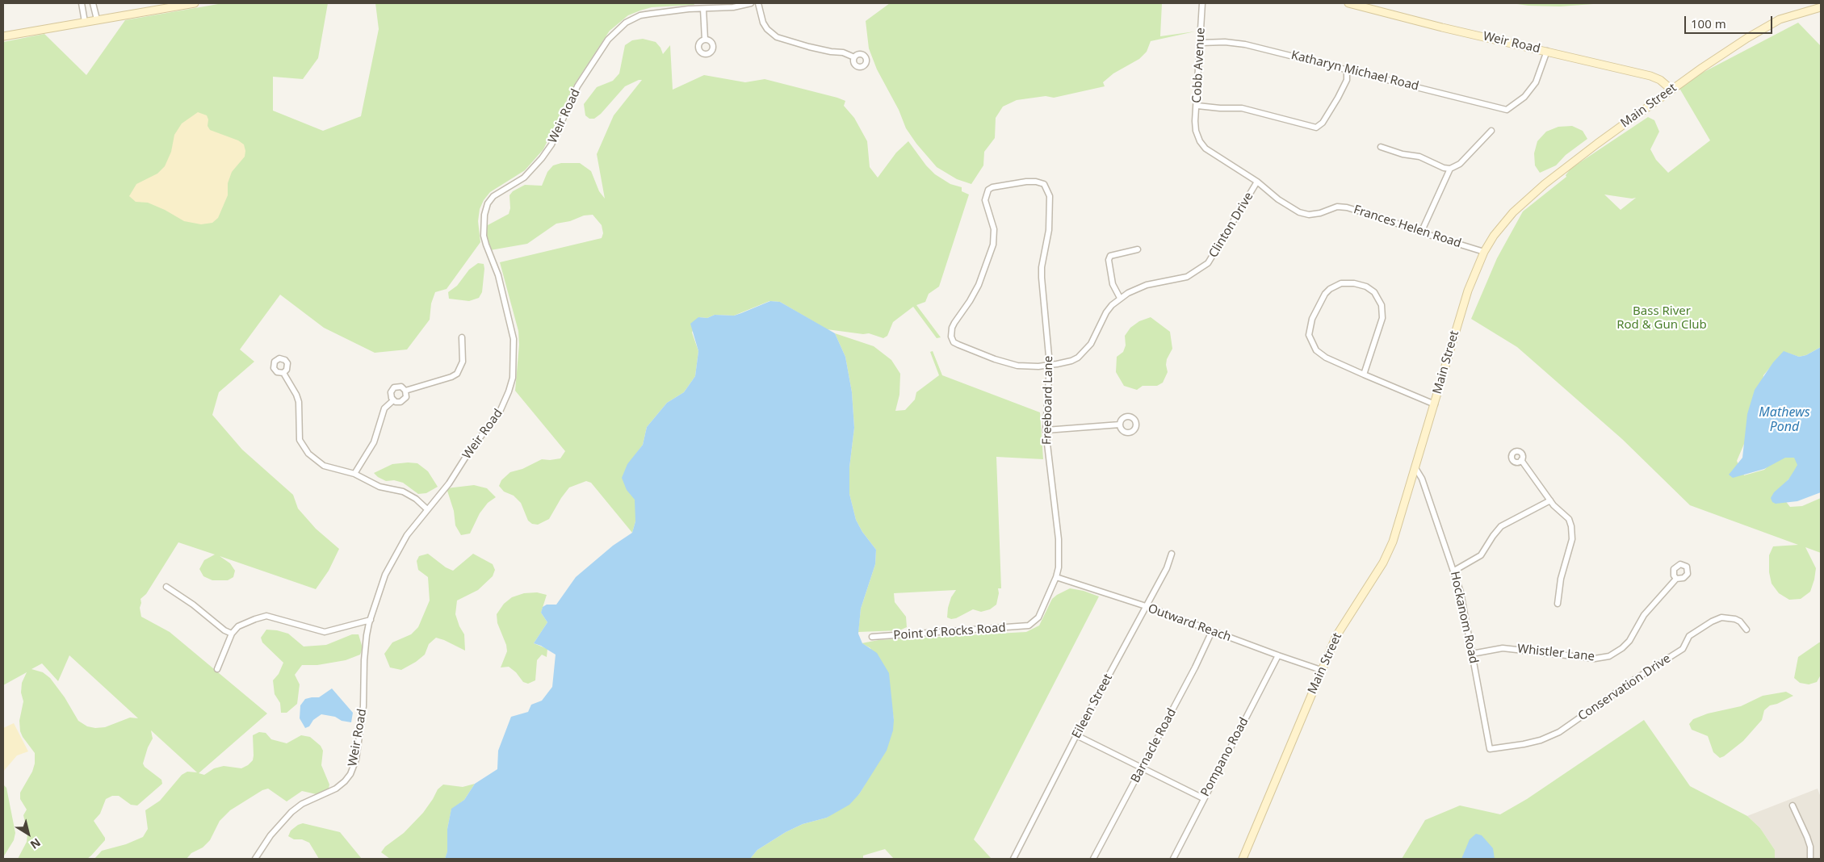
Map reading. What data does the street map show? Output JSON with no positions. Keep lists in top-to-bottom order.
{
  "streets": {
    "main road": ["Weir Road", "Main Street"],
    "street": [
      "Cobb Avenue",
      "Katharyn Michael Road",
      "Clinton Drive",
      "Frances Helen Road",
      "Freeboard Lane",
      "Hockanom Road",
      "Outward Reach",
      "Point of Rocks Road",
      "Whistler Lane",
      "Conservation Drive",
      "Eileen Street",
      "Barnacle Road",
      "Pompano Road"
    ]
  },
  "crossings": [
    ["Weir Road", "Katharyn Michael Road"],
    ["Weir Road", "Main Street"],
    ["Cobb Avenue", "Katharyn Michael Road"],
    ["Cobb Avenue", "Frances Helen Road"],
    ["Main Street", "Frances Helen Road"],
    ["Main Street", "Hockanom Road"],
    ["Main Street", "Outward Reach"],
    ["Clinton Drive", "Frances Helen Road"],
    ["Clinton Drive", "Freeboard Lane"],
    ["Freeboard Lane", "Outward Reach"],
    ["Freeboard Lane", "Point of Rocks Road"],
    ["Hockanom Road", "Whistler Lane"],
    ["Hockanom Road", "Conservation Drive"],
    ["Outward Reach", "Eileen Street"],
    ["Outward Reach", "Barnacle Road"],
    ["Outward Reach", "Pompano Road"]
  ],
  "water": ["Mathews Pond"],
  "parks": ["Bass River Rod & Gun Club"],
  "scale_bar": "100 m",
  "north": "bottom right"
}
